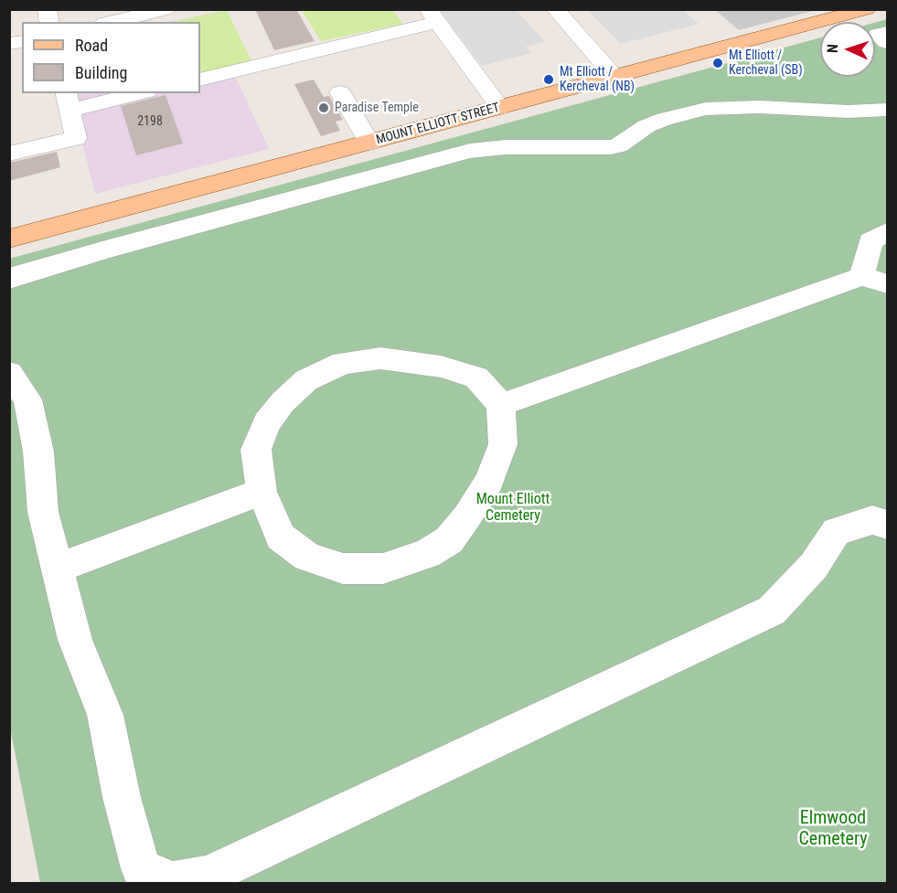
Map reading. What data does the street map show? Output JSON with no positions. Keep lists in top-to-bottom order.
{
  "streets": {
    "main road": ["MOUNT ELLIOTT STREET"]
  },
  "parks": ["Mount Elliott Cemetery", "Elmwood Cemetery"],
  "places": ["Mt Elliott / Kercheval (SB)", "Mt Elliott / Kercheval (NB)", "Paradise Temple"],
  "house_numbers": ["2198"],
  "legend": ["Road", "Building"],
  "north": "left"
}
